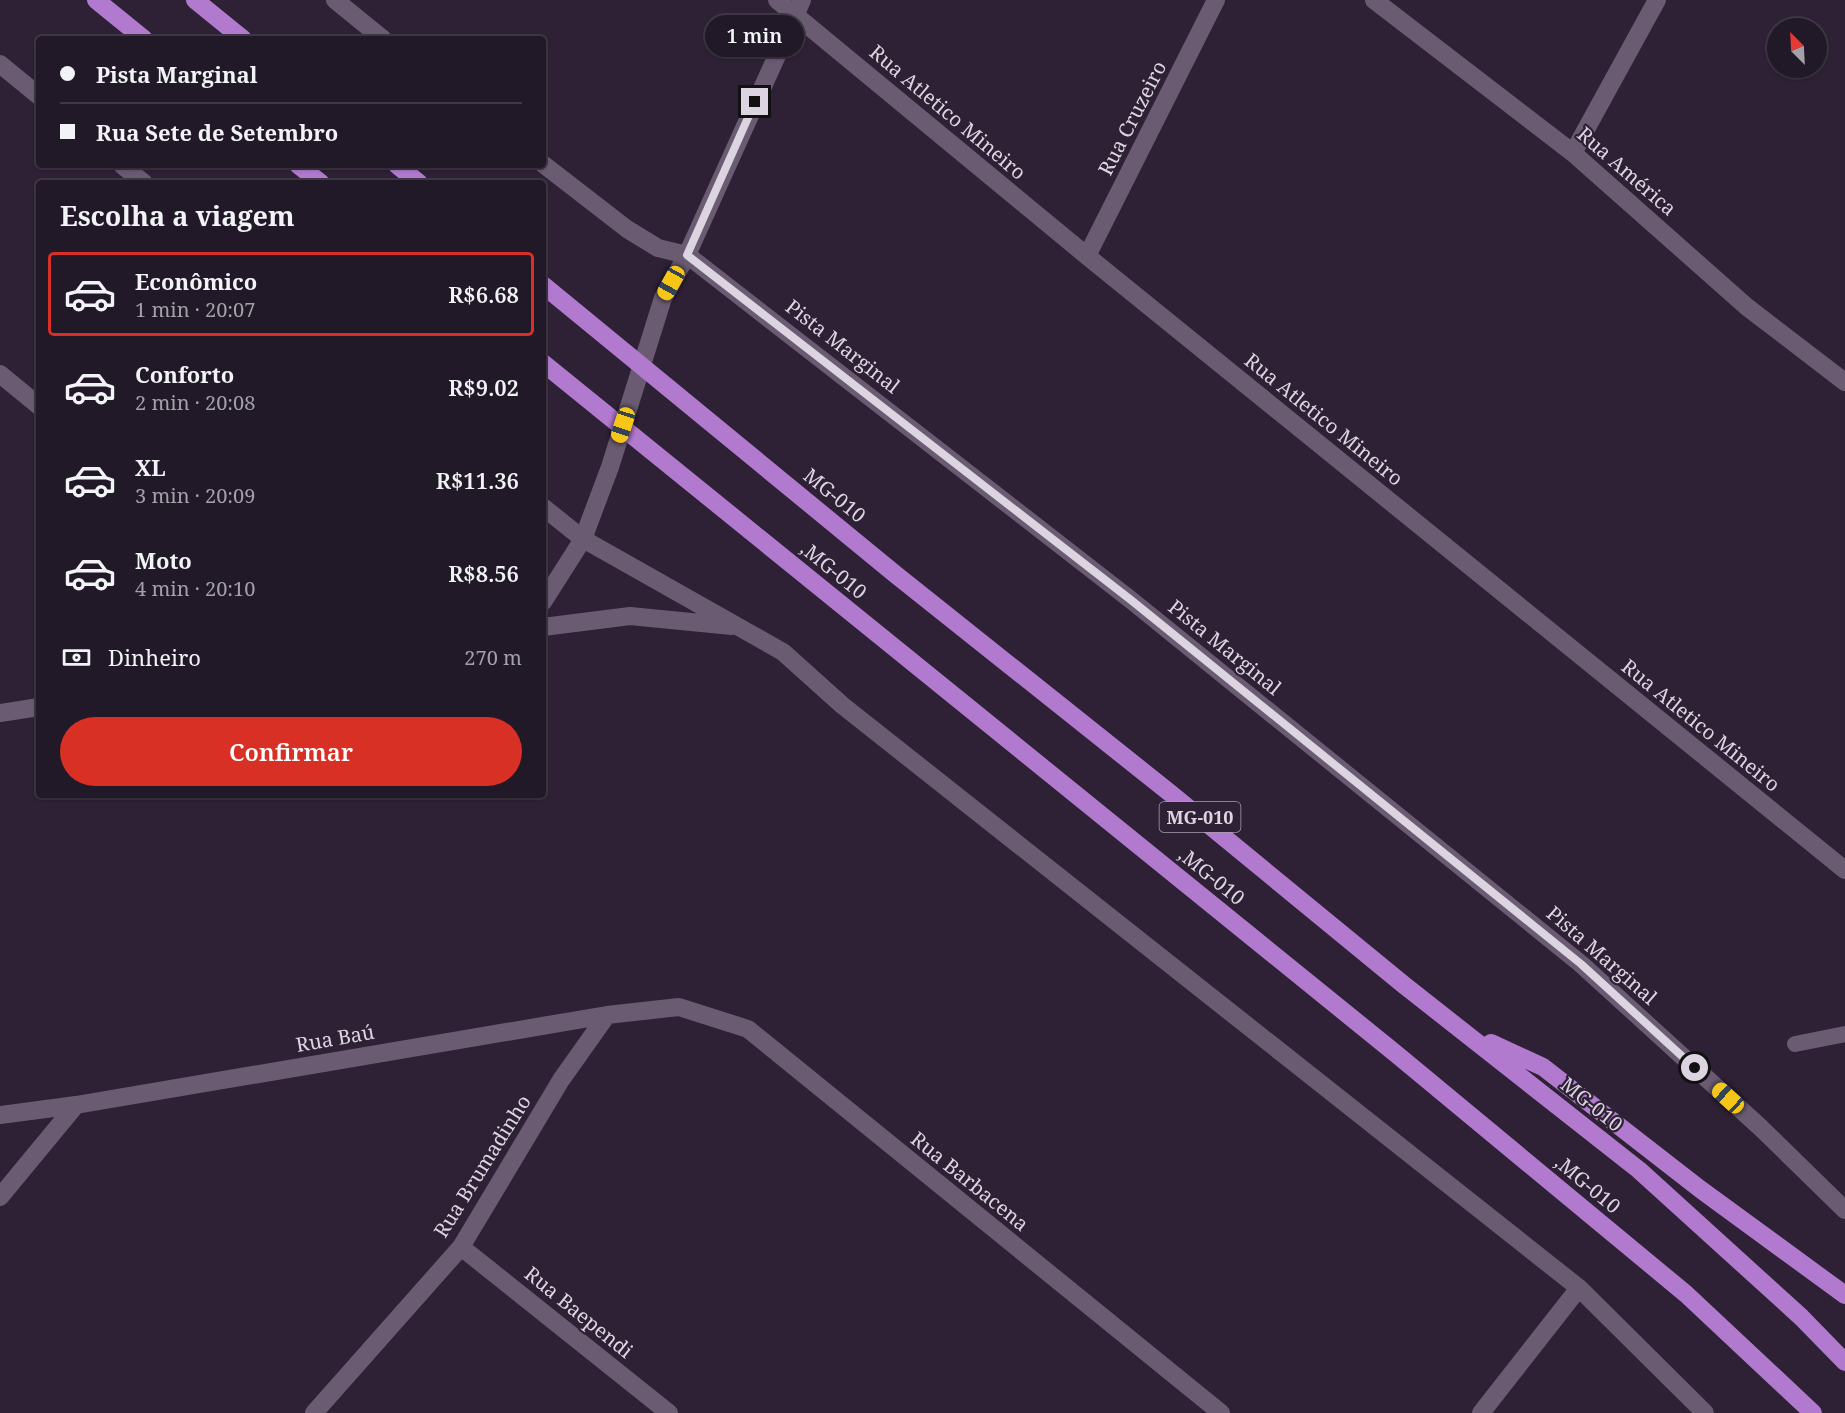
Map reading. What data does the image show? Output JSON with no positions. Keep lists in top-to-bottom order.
{
  "streets": {
    "highway": ["MG-010", ",MG-010"],
    "street": [
      "Rua Atletico Mineiro",
      "Rua Cruzeiro",
      "Rua América",
      "Pista Marginal",
      "Rua Baú",
      "Rua Brumadinho",
      "Rua Barbacena",
      "Rua Baependi"
    ]
  },
  "crossings": [
    ["Rua Atletico Mineiro", "Rua Cruzeiro"],
    ["Rua Baú", "Rua Brumadinho"],
    ["Rua Baú", "Rua Barbacena"],
    ["Rua Brumadinho", "Rua Baependi"]
  ],
  "north": "top left",
  "page": {
    "bubble": "1 min",
    "banner": ["Pista Marginal", "Rua Sete de Setembro"],
    "heading": "Escolha a viagem",
    "list": [
      {
        "name": "Econômico",
        "note": "1 min · 20:07",
        "value": "R$6.68"
      },
      {
        "name": "Conforto",
        "note": "2 min · 20:08",
        "value": "R$9.02"
      },
      {
        "name": "XL",
        "note": "3 min · 20:09",
        "value": "R$11.36"
      },
      {
        "name": "Moto",
        "note": "4 min · 20:10",
        "value": "R$8.56"
      }
    ],
    "pay": ["Dinheiro", "270 m"],
    "buttons": "Confirmar"
  }
}
